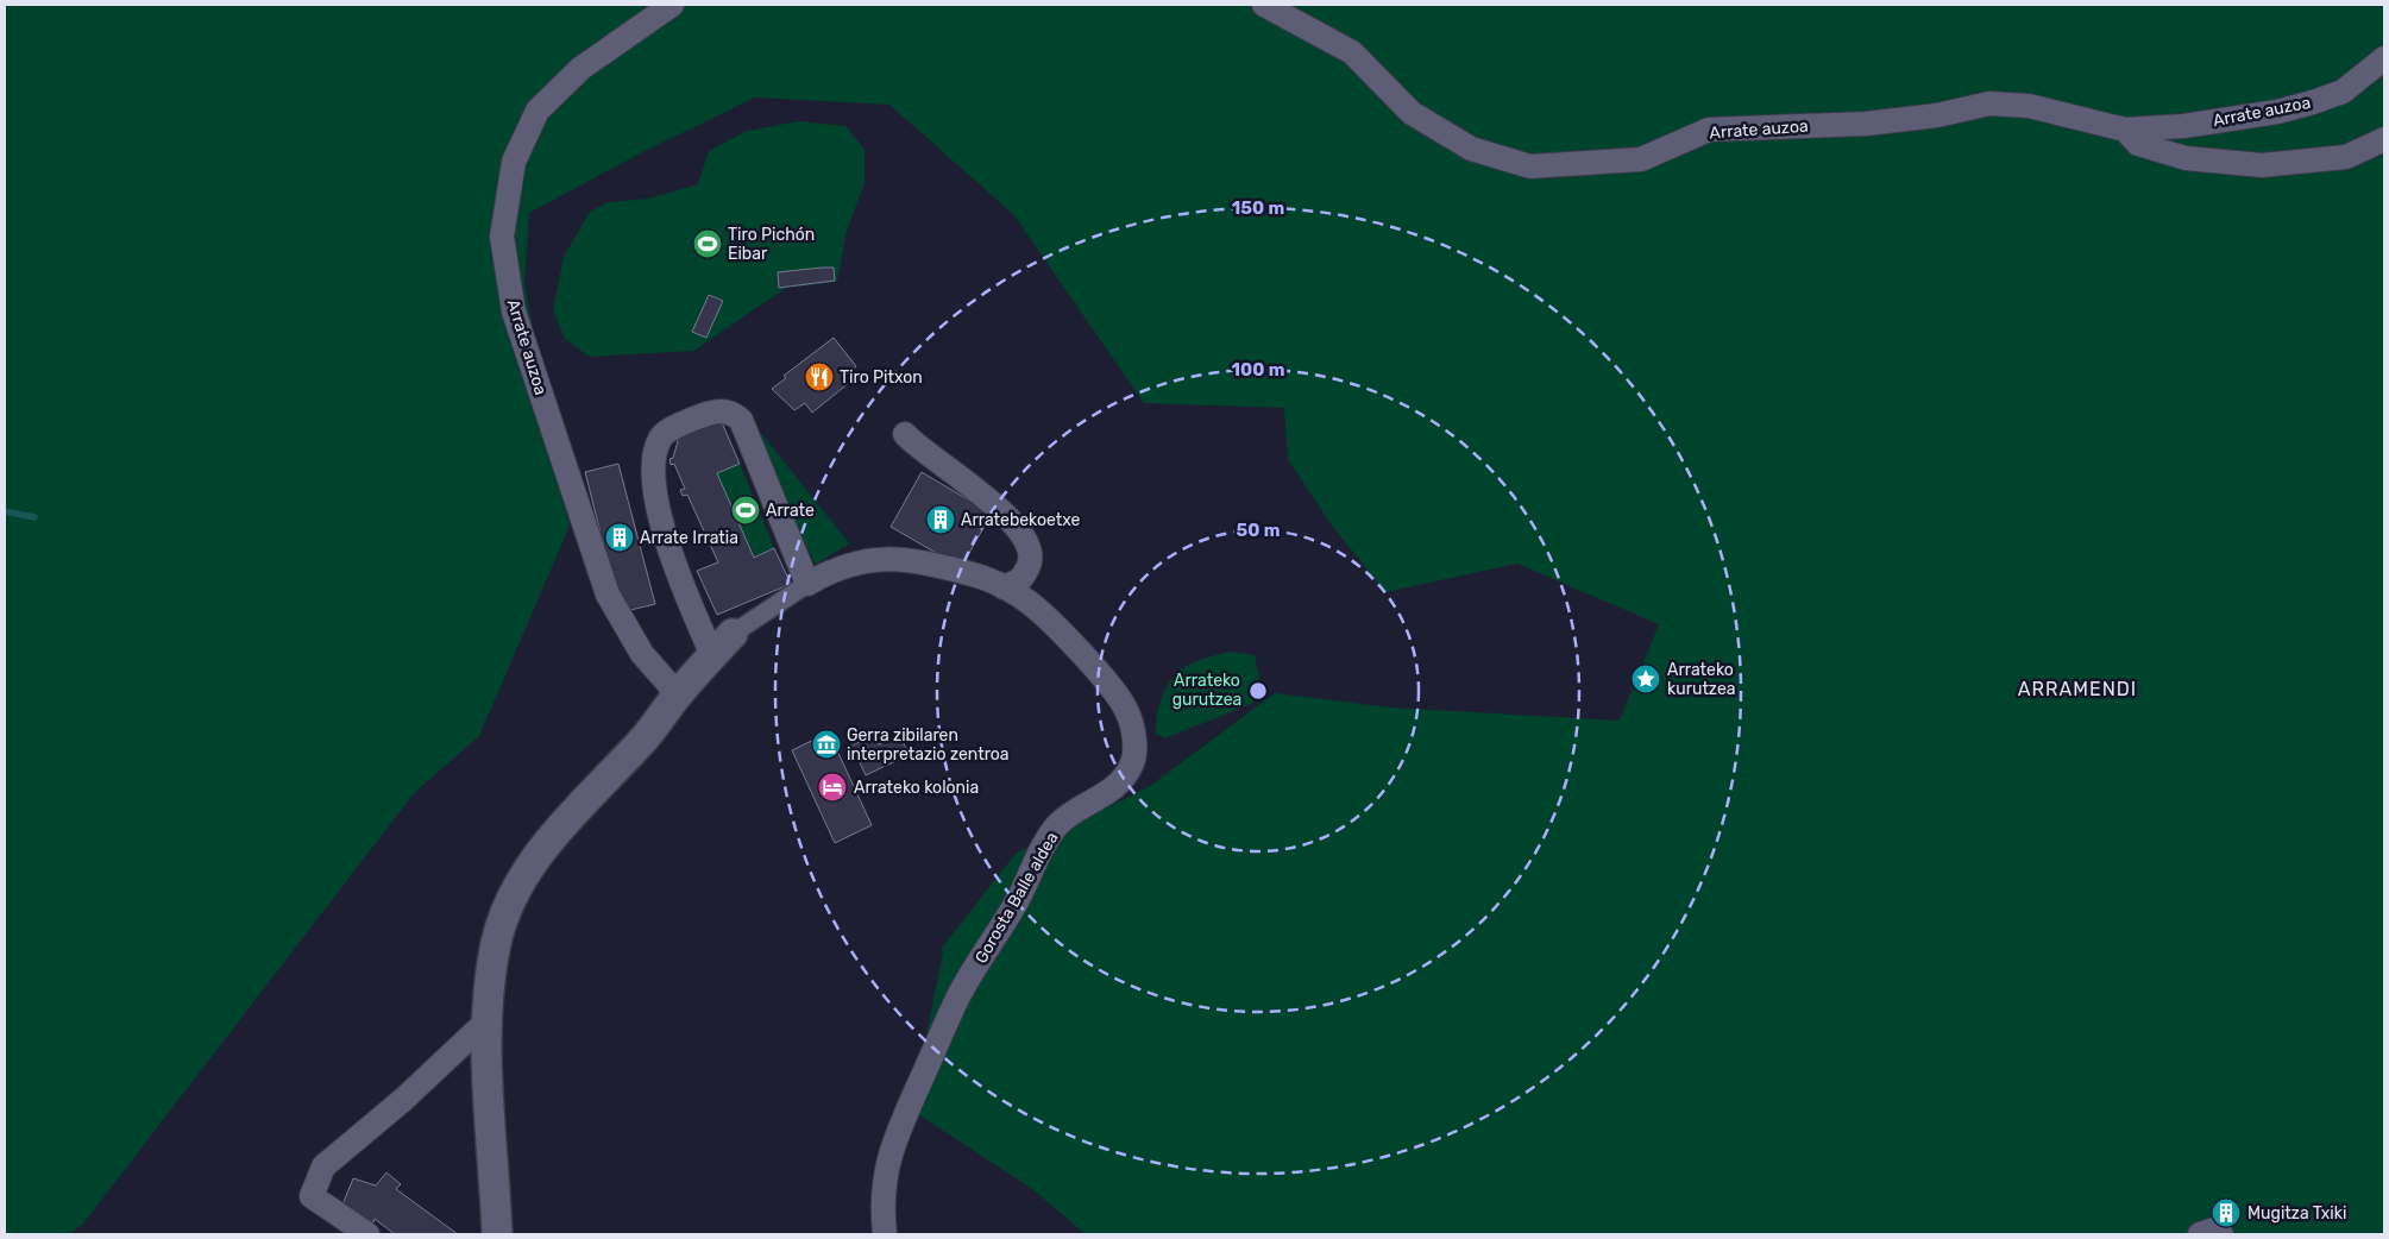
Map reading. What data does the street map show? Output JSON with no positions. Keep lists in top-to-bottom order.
{
  "streets": {
    "street": ["Arrate auzoa", "Gorosta Balle aldea"]
  },
  "districts": ["ARRAMENDI"],
  "parks": ["Arrateko gurutzea"],
  "places": {
    "sports": ["Tiro Pichón Eibar", "Arrate"],
    "restaurant": ["Tiro Pitxon"],
    "building": ["Arratebekoetxe", "Arrate Irratia", "Mugitza Txiki"],
    "place": ["Arrateko kurutzea"],
    "museum": ["Gerra zibilaren interpretazio zentroa"],
    "hotel": ["Arrateko kolonia"]
  },
  "rings": ["150 m", "100 m", "50 m"]
}
